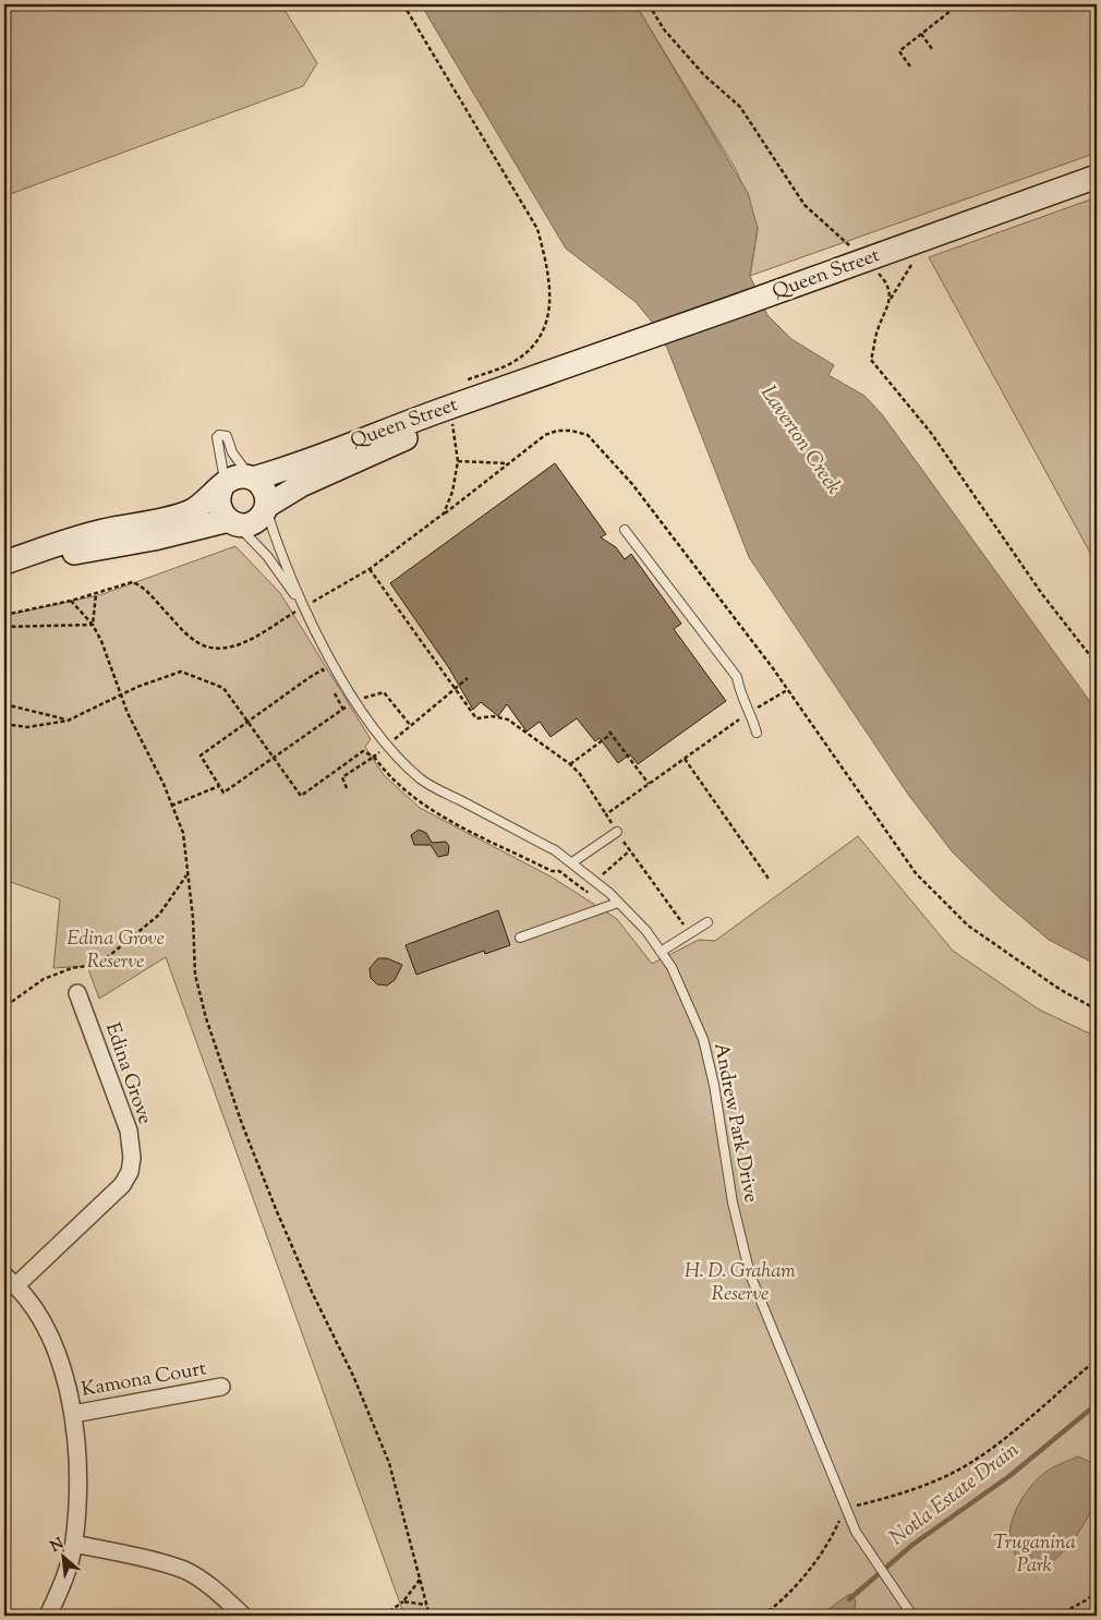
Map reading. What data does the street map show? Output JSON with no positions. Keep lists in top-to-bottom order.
{
  "streets": {
    "main road": ["Queen Street"],
    "street": ["Edina Grove", "Kamona Court"],
    "lane": ["Andrew Park Drive"]
  },
  "crossings": [
    ["Queen Street", "Andrew Park Drive"]
  ],
  "water": ["Laverton Creek", "Notla Estate Drain"],
  "parks": ["Edina Grove Reserve", "H. D. Graham Reserve", "Truganina Park"],
  "north": "top left"
}
